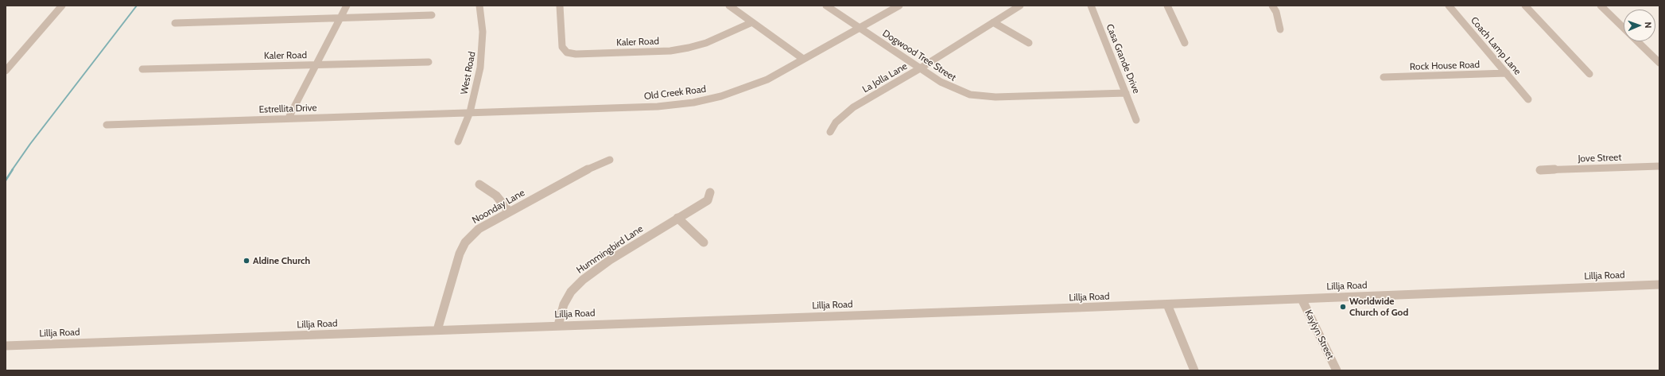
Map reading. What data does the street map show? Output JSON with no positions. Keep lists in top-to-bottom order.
{
  "streets": {
    "street": [
      "Kaler Road",
      "Coach Lamp Lane",
      "Dogwood Tree Street",
      "Casa Grande Drive",
      "Rock House Road",
      "West Road",
      "La Jolla Lane",
      "Old Creek Road",
      "Estrellita Drive",
      "Jove Street",
      "Noonday Lane",
      "Hummingbird Lane",
      "Lillja Road",
      "Kaylyn Street"
    ]
  },
  "crossings": [
    ["Coach Lamp Lane", "Rock House Road"],
    ["Dogwood Tree Street", "Casa Grande Drive"],
    ["Dogwood Tree Street", "La Jolla Lane"],
    ["Dogwood Tree Street", "Old Creek Road"],
    ["West Road", "Old Creek Road"],
    ["West Road", "Estrellita Drive"],
    ["Old Creek Road", "Estrellita Drive"],
    ["Noonday Lane", "Lillja Road"],
    ["Hummingbird Lane", "Lillja Road"],
    ["Lillja Road", "Kaylyn Street"]
  ],
  "places": ["Aldine Church", "Worldwide Church of God"],
  "north": "right"
}
